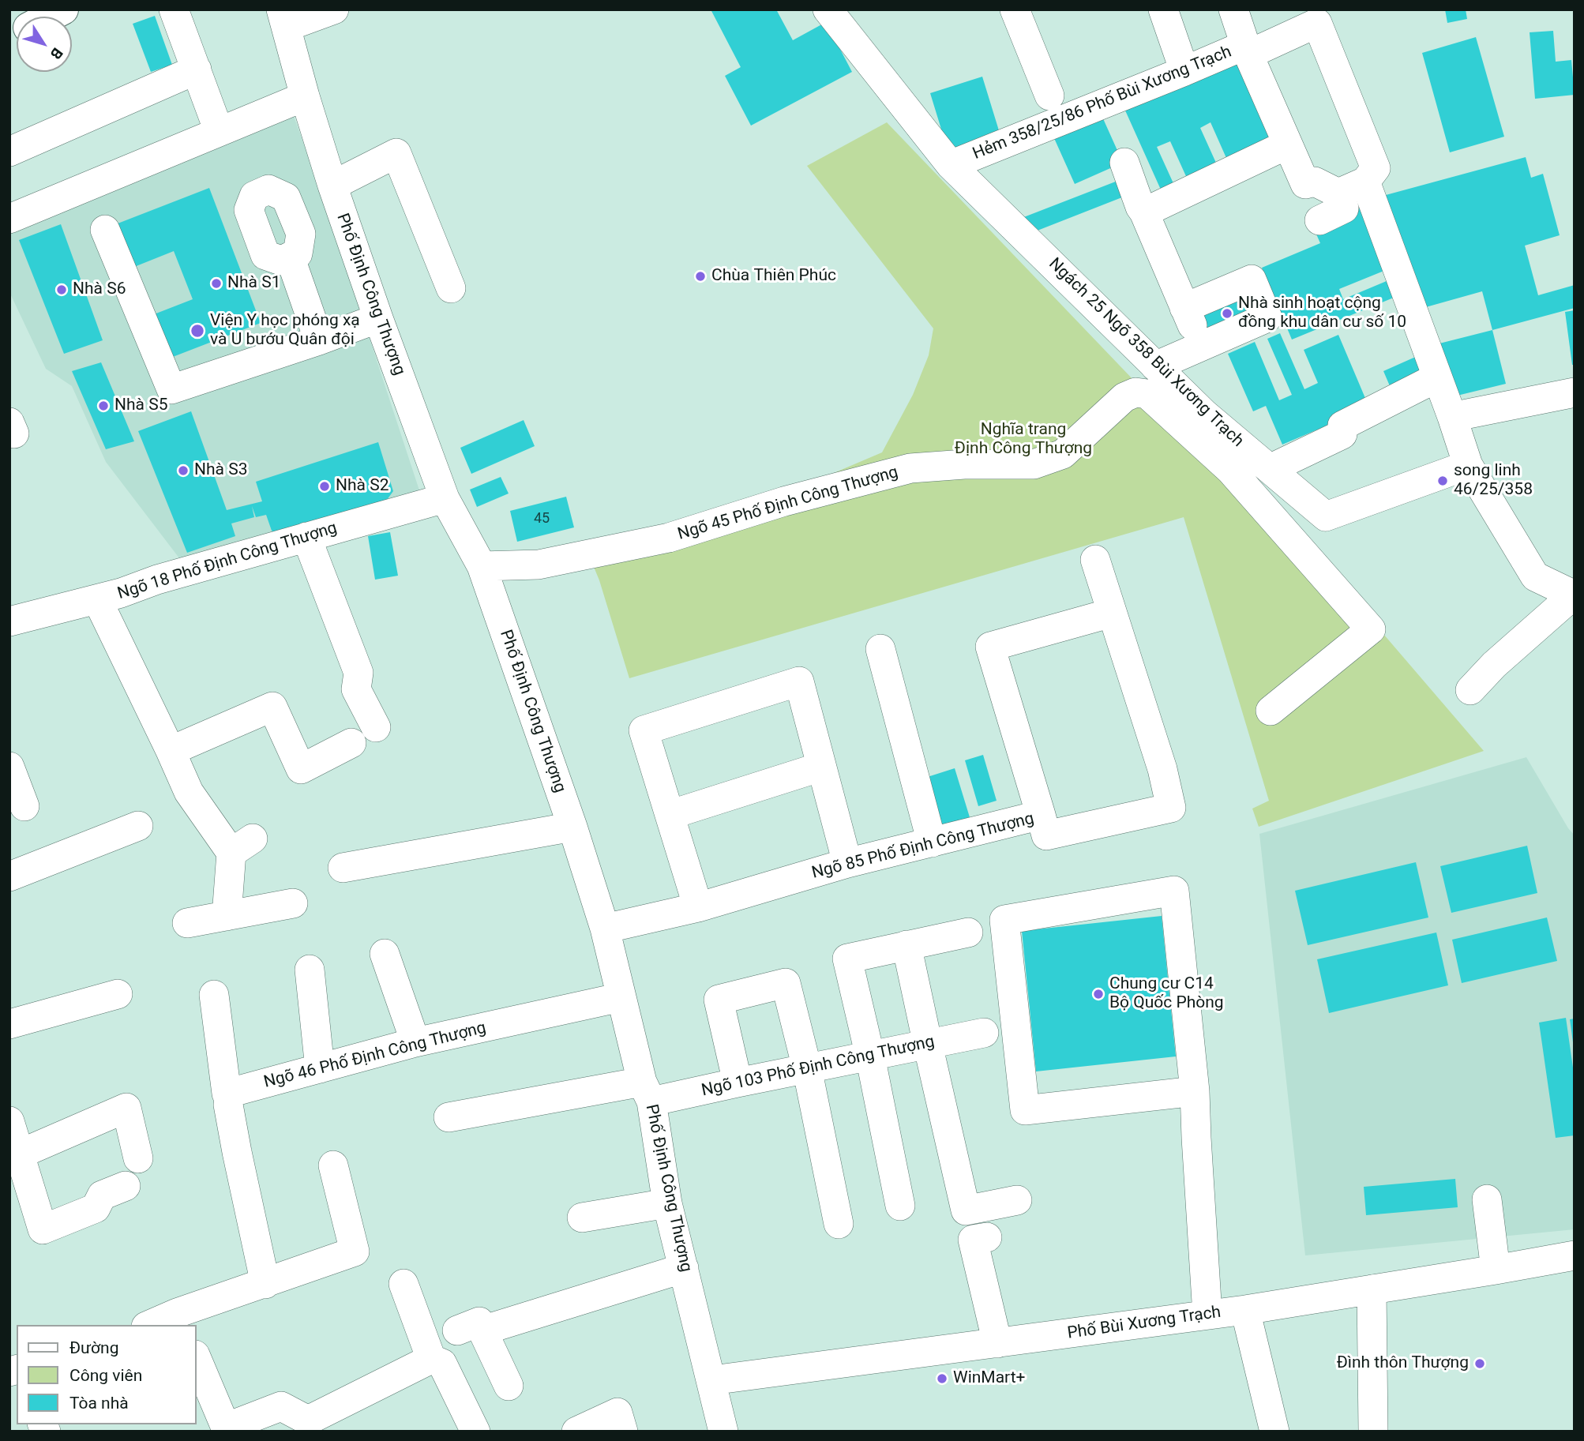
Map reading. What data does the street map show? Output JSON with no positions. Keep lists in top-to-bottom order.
{
  "streets": {
    "street": [
      "Hẻm 358/25/86 Phố Bùi Xương Trạch",
      "Phố Định Công Thượng",
      "Ngách 25 Ngõ 358 Bùi Xương Trạch",
      "Ngõ 45 Phố Định Công Thượng",
      "Ngõ 18 Phố Định Công Thượng",
      "Ngõ 85 Phố Định Công Thượng",
      "Ngõ 46 Phố Định Công Thượng",
      "Ngõ 103 Phố Định Công Thượng",
      "Phố Bùi Xương Trạch"
    ]
  },
  "crossings": [
    ["Hẻm 358/25/86 Phố Bùi Xương Trạch", "Ngách 25 Ngõ 358 Bùi Xương Trạch"],
    ["Phố Định Công Thượng", "Ngõ 45 Phố Định Công Thượng"],
    ["Phố Định Công Thượng", "Ngõ 18 Phố Định Công Thượng"],
    ["Phố Định Công Thượng", "Ngõ 85 Phố Định Công Thượng"],
    ["Phố Định Công Thượng", "Ngõ 46 Phố Định Công Thượng"],
    ["Phố Định Công Thượng", "Ngõ 103 Phố Định Công Thượng"],
    ["Phố Định Công Thượng", "Phố Bùi Xương Trạch"]
  ],
  "parks": ["Nghĩa trang Định Công Thượng"],
  "places": [
    "Chùa Thiên Phúc",
    "Nhà S1",
    "Nhà S6",
    "Nhà sinh hoạt cộng đồng khu dân cư số 10",
    "Viện Y học phóng xạ và U bướu Quân đội",
    "Nhà S5",
    "Nhà S3",
    "song linh 46/25/358",
    "Nhà S2",
    "Chung cư C14 Bộ Quốc Phòng",
    "Đình thôn Thượng",
    "WinMart+"
  ],
  "house_numbers": ["45"],
  "legend": ["Đường", "Công viên", "Tòa nhà"],
  "north": "bottom right"
}
